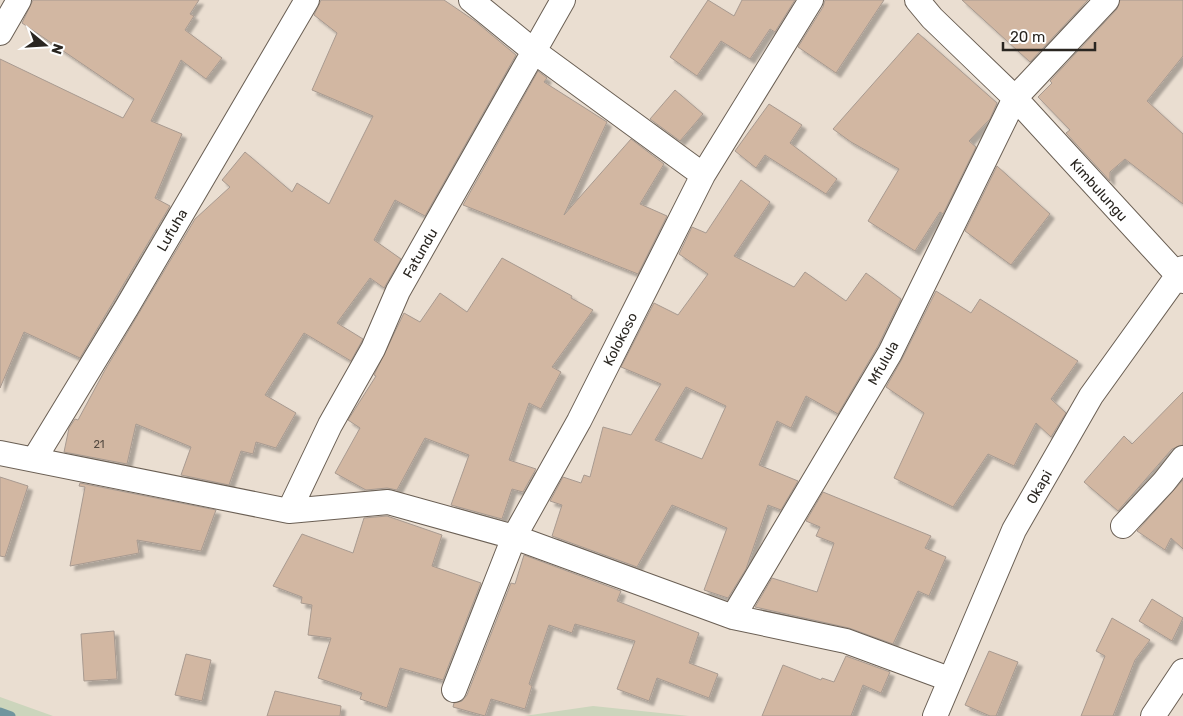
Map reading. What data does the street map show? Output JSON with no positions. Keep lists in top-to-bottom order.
{
  "streets": {
    "street": [
      "Kimbulungu",
      "Lufuha",
      "Fatundu",
      "Kolokoso",
      "Mfulula",
      "Okapi"
    ]
  },
  "crossings": [
    ["Kimbulungu", "Mfulula"],
    ["Kimbulungu", "Okapi"]
  ],
  "house_numbers": ["21"],
  "scale_bar": "20 m",
  "north": "right"
}
